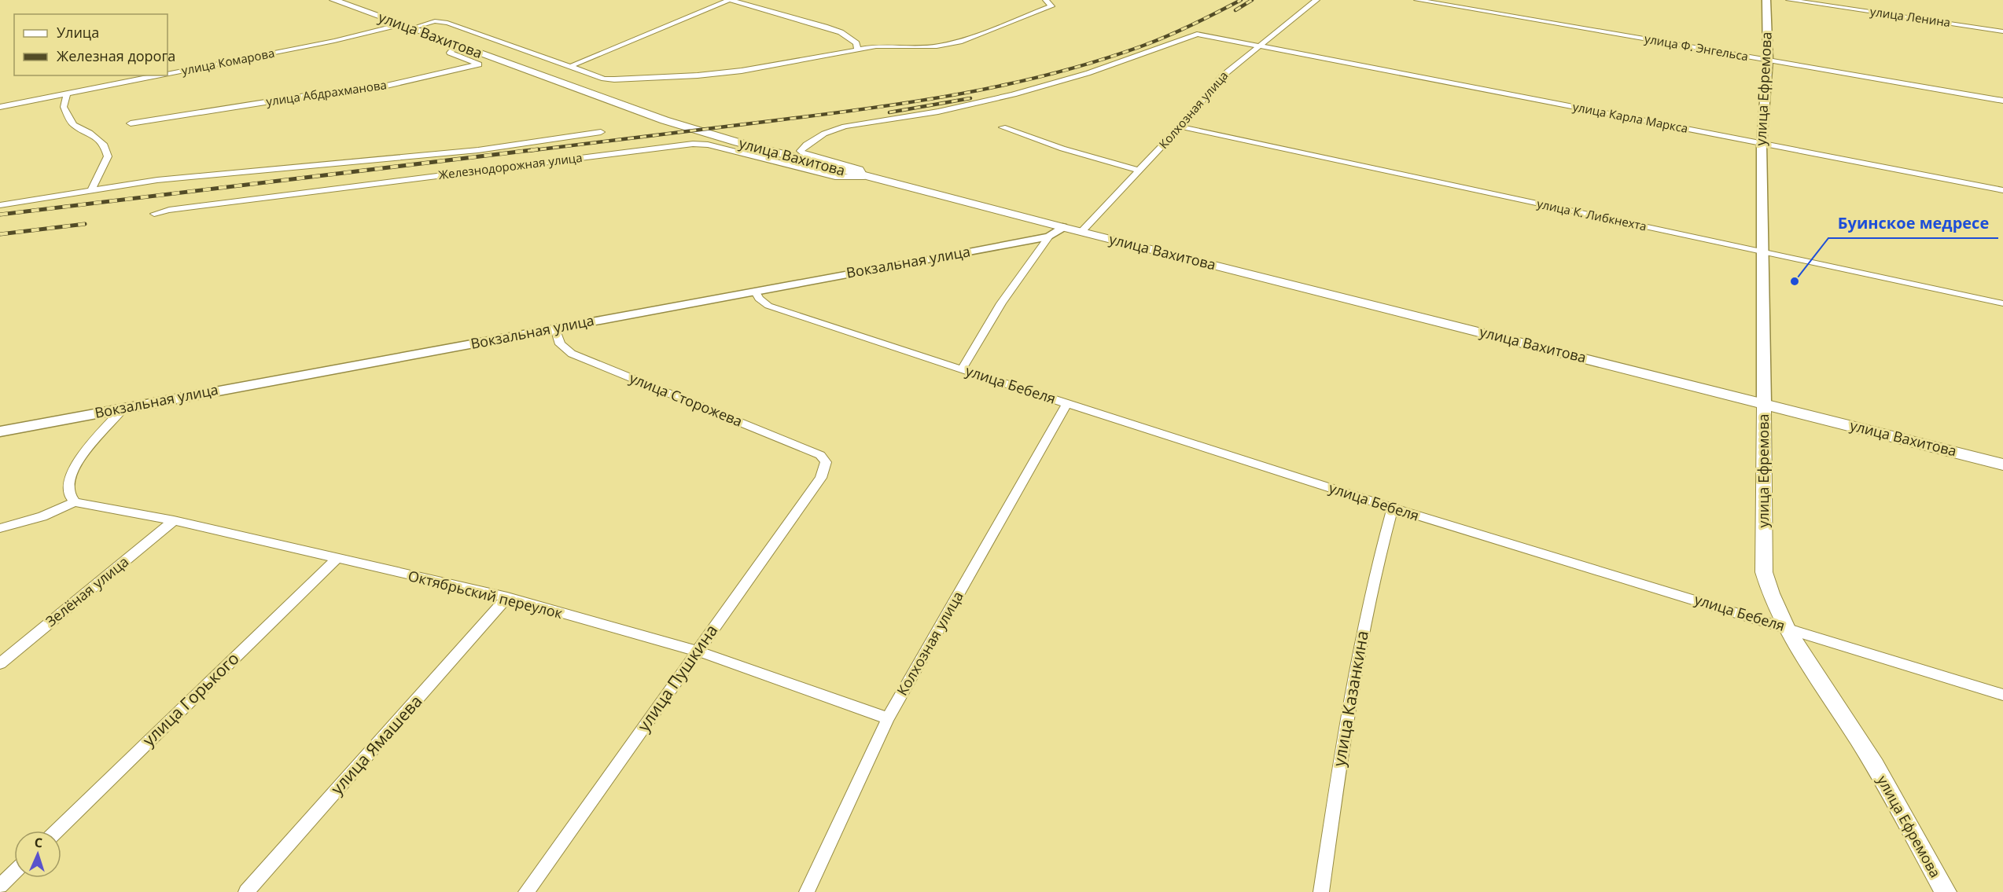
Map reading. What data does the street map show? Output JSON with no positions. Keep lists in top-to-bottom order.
{
  "streets": {
    "main road": ["улица Вахитова", "улица Ефремова"],
    "street": [
      "улица Ленина",
      "улица Ф. Энгельса",
      "улица Комарова",
      "улица Абдрахманова",
      "Колхозная улица",
      "улица Карла Маркса",
      "Железнодорожная улица",
      "улица К. Либкнехта",
      "Вокзальная улица",
      "улица Бебеля",
      "улица Сторожева",
      "Зелёная улица",
      "Октябрьский переулок",
      "улица Пушкина",
      "улица Казанкина",
      "улица Горького",
      "улица Ямашева"
    ]
  },
  "crossings": [
    ["улица Вахитова", "улица Комарова"],
    ["улица Вахитова", "улица Ефремова"],
    ["улица Вахитова", "улица Абдрахманова"],
    ["улица Вахитова", "Колхозная улица"],
    ["улица Вахитова", "улица Карла Маркса"],
    ["улица Вахитова", "Железнодорожная улица"],
    ["улица Вахитова", "Вокзальная улица"],
    ["улица Ф. Энгельса", "улица Ефремова"],
    ["улица Ефремова", "улица Карла Маркса"],
    ["улица Ефремова", "улица К. Либкнехта"],
    ["улица Ефремова", "улица Бебеля"],
    ["Колхозная улица", "улица Карла Маркса"],
    ["Колхозная улица", "улица К. Либкнехта"],
    ["Колхозная улица", "улица Бебеля"],
    ["Колхозная улица", "Октябрьский переулок"],
    ["улица Карла Маркса", "Железнодорожная улица"],
    ["Вокзальная улица", "улица Бебеля"],
    ["Вокзальная улица", "улица Сторожева"],
    ["улица Бебеля", "улица Казанкина"],
    ["улица Сторожева", "улица Пушкина"],
    ["Зелёная улица", "Октябрьский переулок"],
    ["Октябрьский переулок", "улица Пушкина"],
    ["Октябрьский переулок", "улица Горького"],
    ["Октябрьский переулок", "улица Ямашева"]
  ],
  "places": ["Буинское медресе"],
  "legend": ["Улица", "Железная дорога"],
  "north": "top"
}
